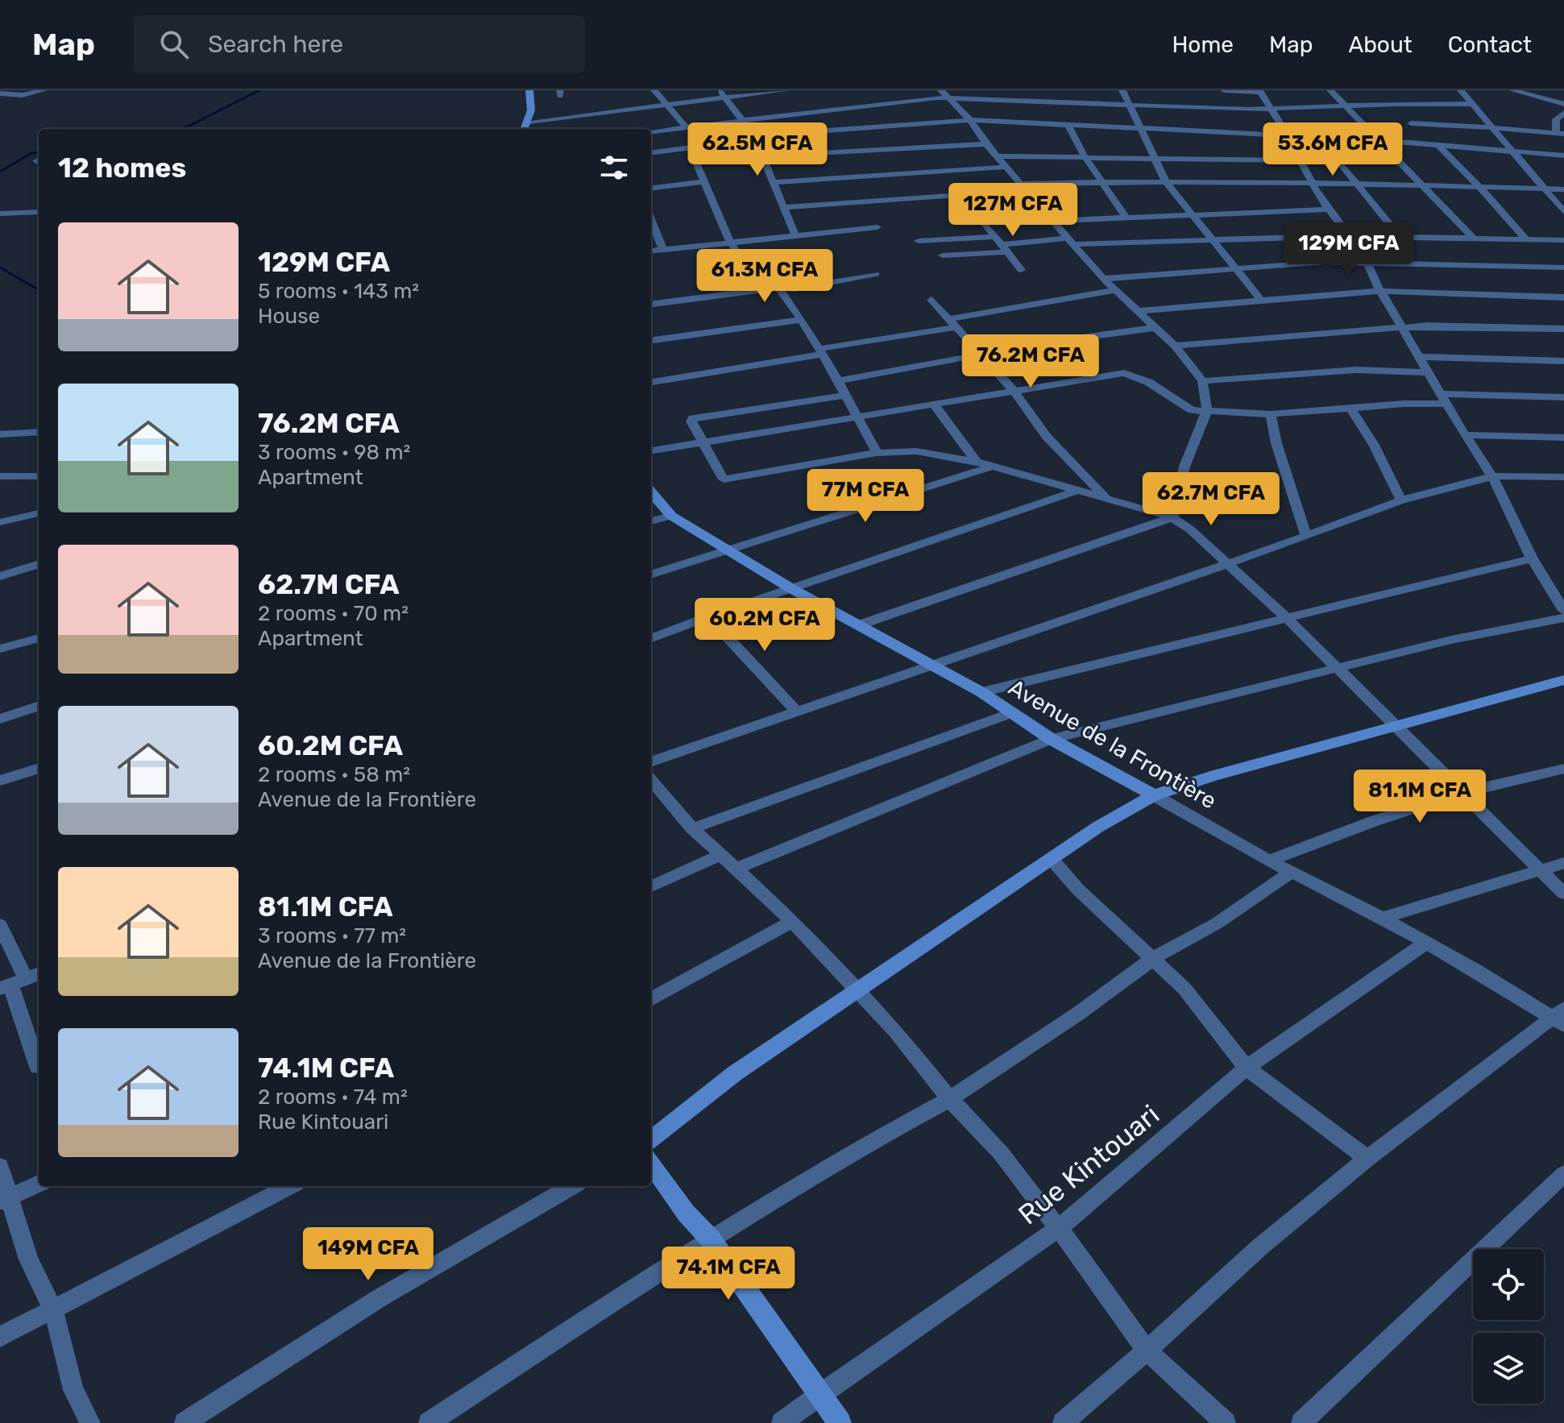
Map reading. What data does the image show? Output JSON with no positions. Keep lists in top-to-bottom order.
{
  "streets": {
    "street": ["Avenue de la Frontière", "Rue Kintouari"]
  },
  "crossings": [
    ["Avenue de la Frontière", "Rue Kintouari"]
  ],
  "page": {
    "header": "Map",
    "search": "Search here",
    "nav": [
      "Home",
      "Map",
      "About",
      "Contact"
    ],
    "price": [
      "62.5M CFA",
      "53.6M CFA",
      "127M CFA",
      "129M CFA",
      "61.3M CFA",
      "76.2M CFA",
      "77M CFA",
      "62.7M CFA",
      "60.2M CFA",
      "81.1M CFA",
      "149M CFA",
      "74.1M CFA"
    ],
    "heading": "12 homes",
    "list": [
      {
        "name": "129M CFA",
        "note": "5 rooms · 143 m² · House"
      },
      {
        "name": "76.2M CFA",
        "note": "3 rooms · 98 m² · Apartment"
      },
      {
        "name": "62.7M CFA",
        "note": "2 rooms · 70 m² · Apartment"
      },
      {
        "name": "60.2M CFA",
        "note": "2 rooms · 58 m² · Avenue de la Frontière"
      },
      {
        "name": "81.1M CFA",
        "note": "3 rooms · 77 m² · Avenue de la Frontière"
      },
      {
        "name": "74.1M CFA",
        "note": "2 rooms · 74 m² · Rue Kintouari"
      }
    ]
  }
}
